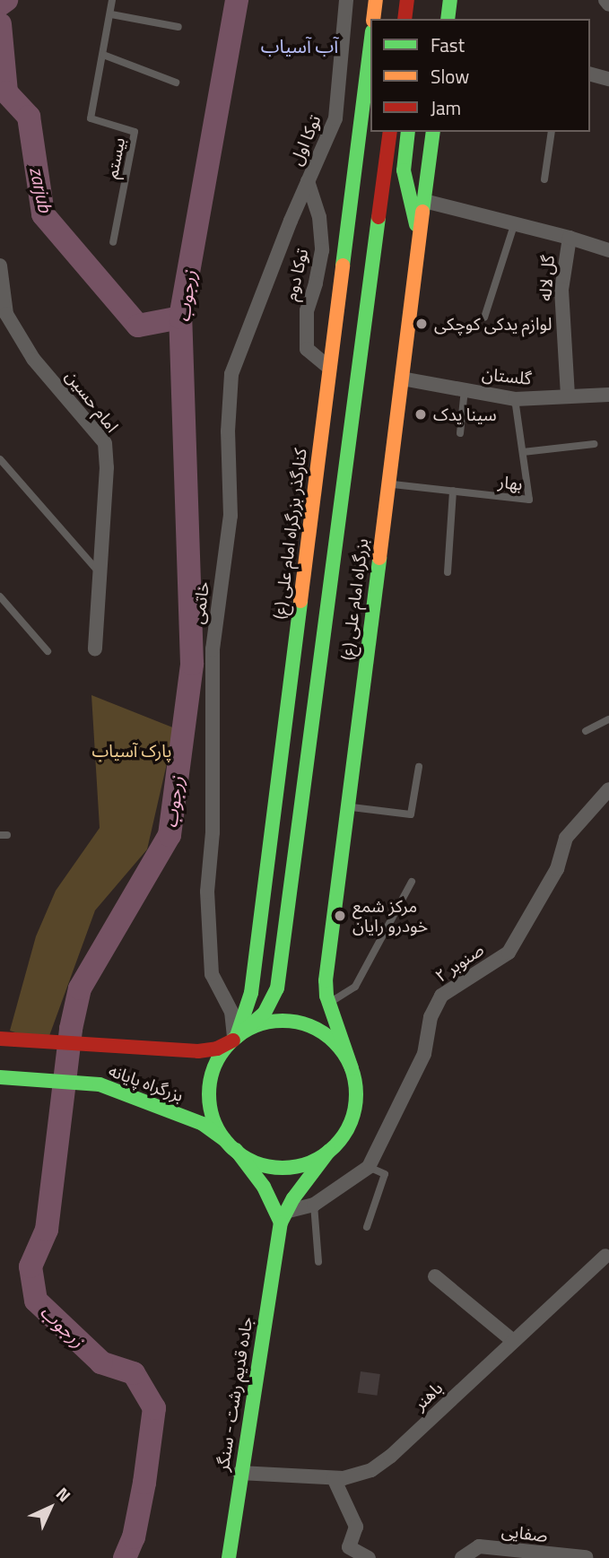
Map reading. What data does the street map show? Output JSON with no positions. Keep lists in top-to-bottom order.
{
  "streets": {
    "main road": [
      "کنارگذر بزرگراه امام علی (ع)",
      "بزرگراه امام علی (ع)",
      "بزرگراه پایانه",
      "جاده قدیم رشت - سنگر"
    ],
    "street": [
      "توکا اول",
      "توکا دوم",
      "گل لاله",
      "گلستان",
      "امام حسین",
      "خاتمی",
      "صنوبر ۲",
      "باهنر",
      "صفایی"
    ],
    "lane": ["بیستم", "بهار"]
  },
  "crossings": [
    ["توکا اول", "توکا دوم"],
    ["توکا اول", "خاتمی"],
    ["توکا دوم", "کنارگذر بزرگراه امام علی (ع)"],
    ["توکا دوم", "خاتمی"],
    ["گل لاله", "گلستان"],
    ["گل لاله", "بزرگراه امام علی (ع)"],
    ["گلستان", "بهار"],
    ["گلستان", "بزرگراه امام علی (ع)"],
    ["بهار", "بزرگراه امام علی (ع)"],
    ["کنارگذر بزرگراه امام علی (ع)", "بزرگراه امام علی (ع)"],
    ["کنارگذر بزرگراه امام علی (ع)", "خاتمی"],
    ["کنارگذر بزرگراه امام علی (ع)", "بزرگراه پایانه"],
    ["بزرگراه امام علی (ع)", "خاتمی"],
    ["بزرگراه امام علی (ع)", "بزرگراه پایانه"],
    ["خاتمی", "بزرگراه پایانه"],
    ["صنوبر ۲", "جاده قدیم رشت - سنگر"],
    ["جاده قدیم رشت - سنگر", "باهنر"]
  ],
  "districts": ["آب آسیاب"],
  "water": ["zarjub", "زرجوب"],
  "parks": ["پارک آسیاب"],
  "places": ["لوازم یدکی کوچکی", "سینا یدک", "مرکز شمع خودرو رایان"],
  "legend": ["Fast", "Slow", "Jam"],
  "north": "top right"
}
